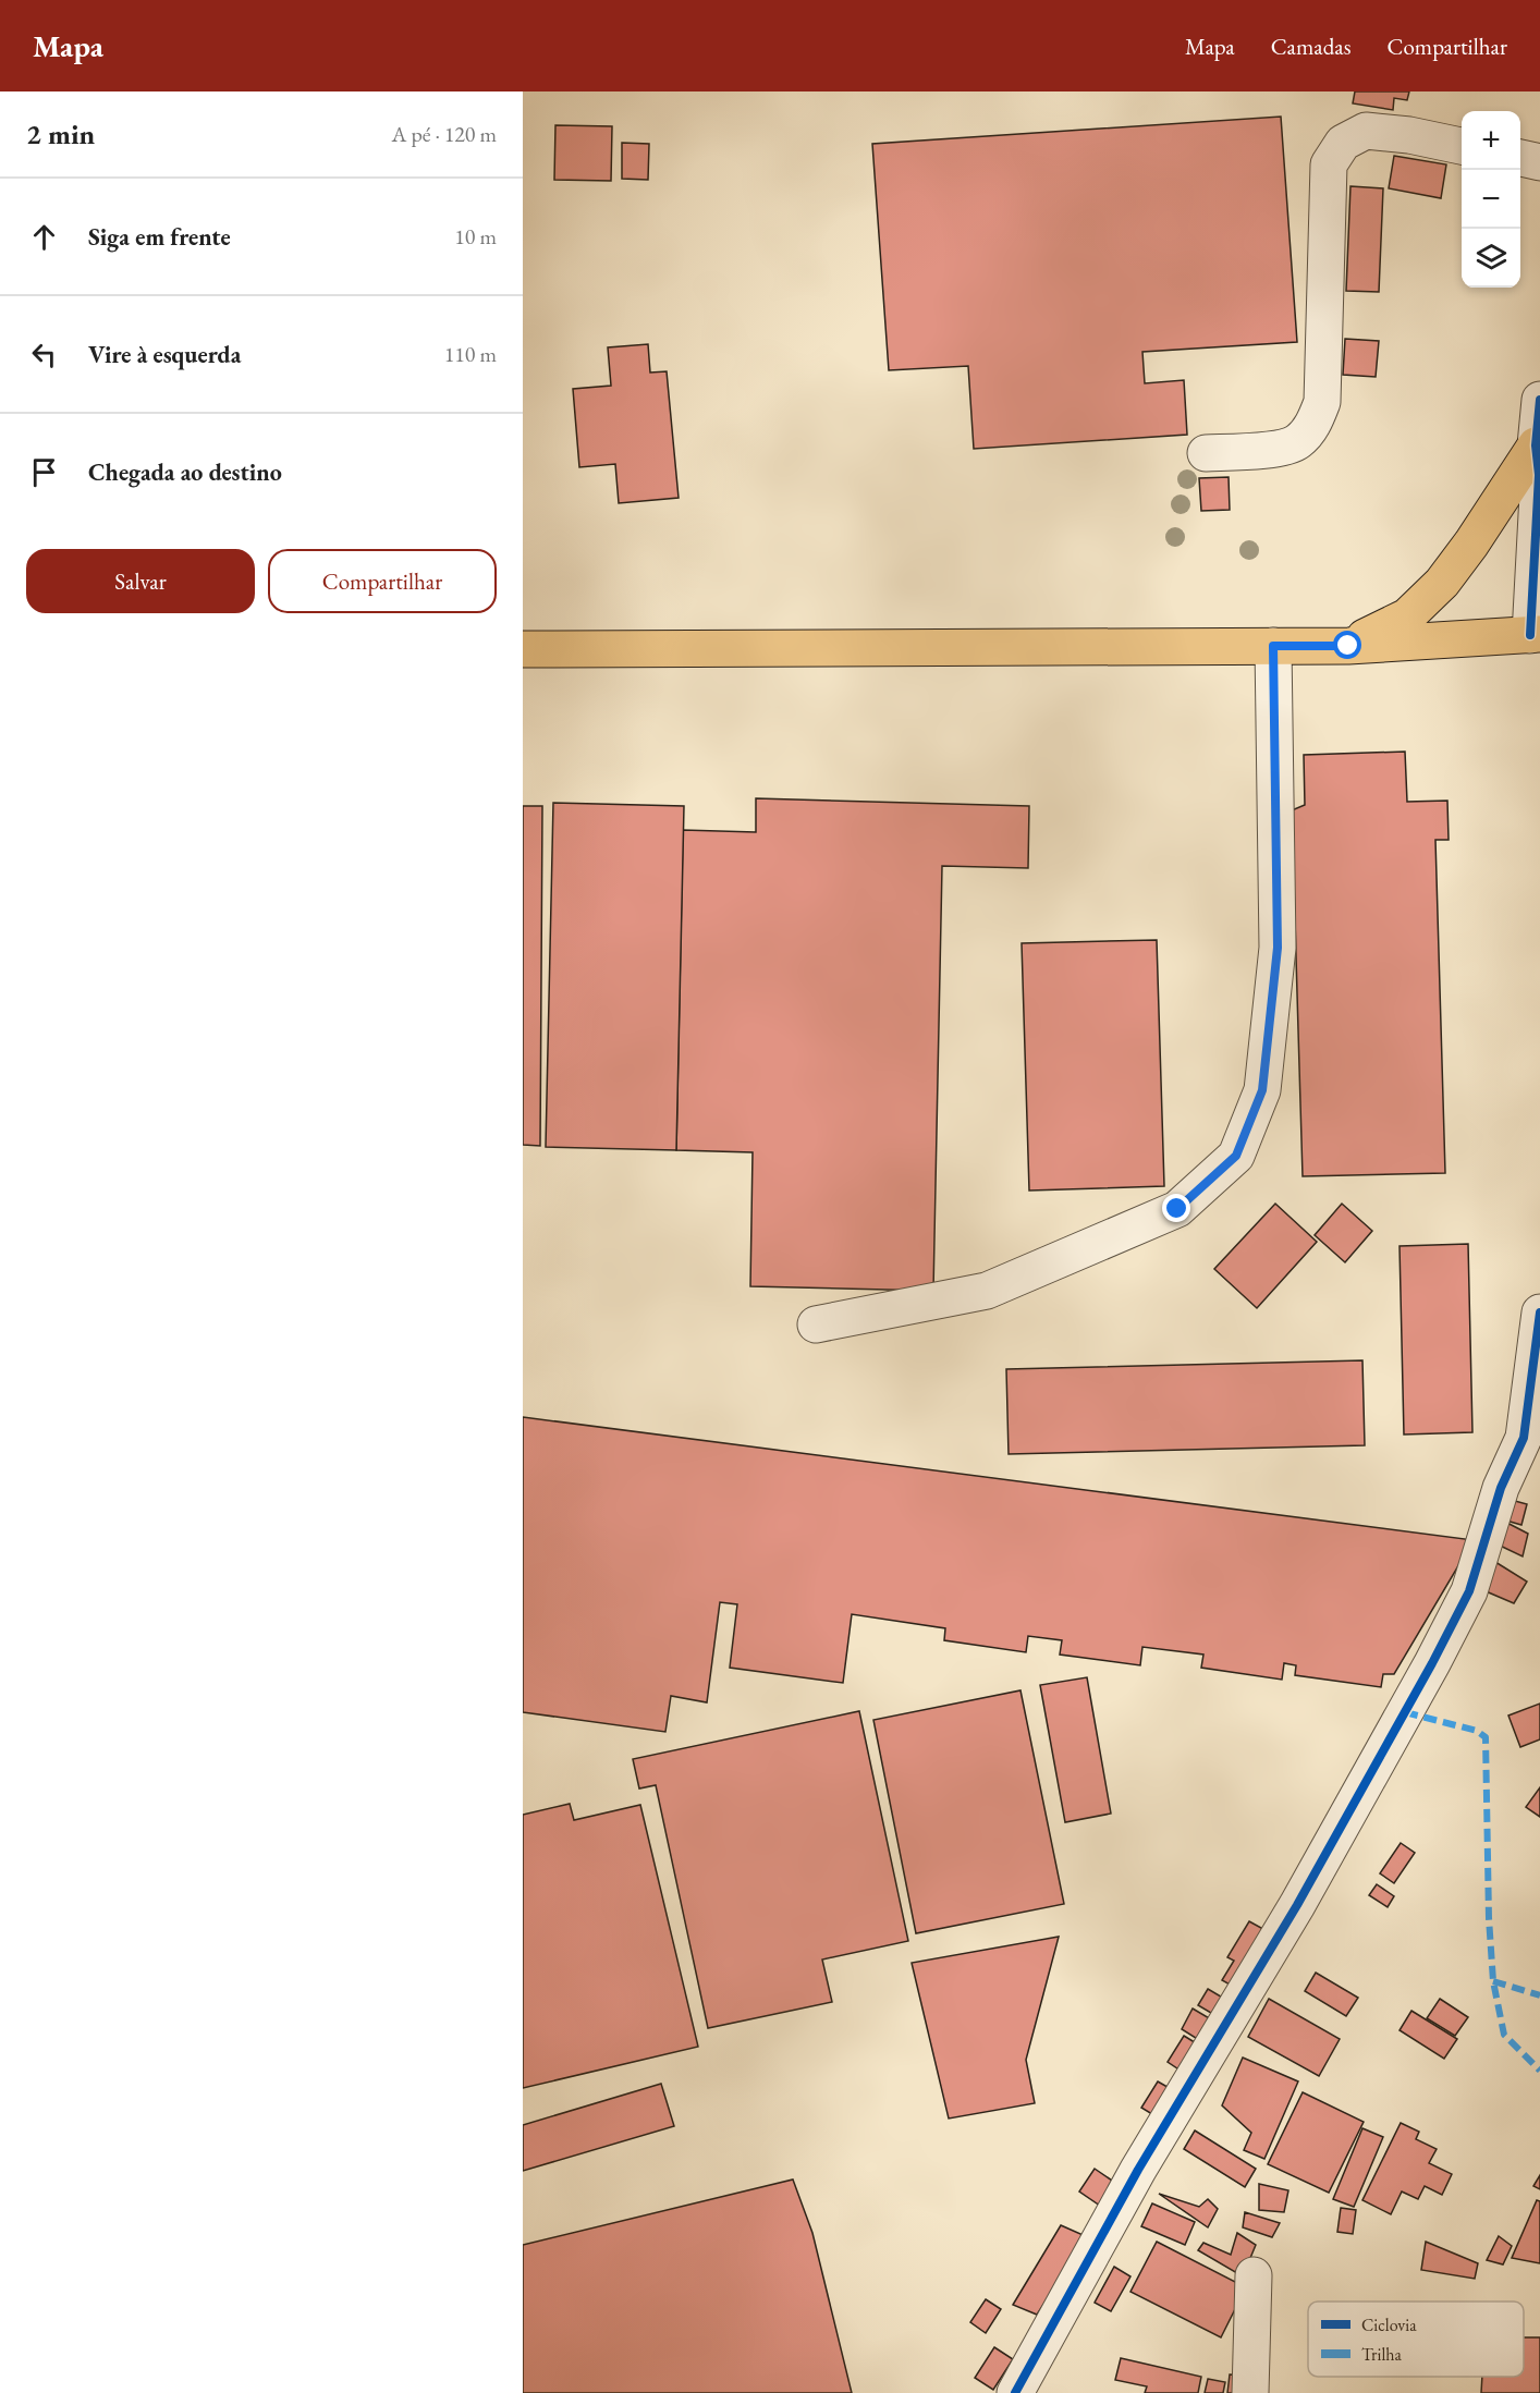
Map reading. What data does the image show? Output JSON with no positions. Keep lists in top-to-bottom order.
{
  "legend": ["Ciclovia", "Trilha"],
  "page": {
    "header": "Mapa",
    "nav": ["Mapa", "Camadas", "Compartilhar"],
    "heading": ["2 min", "A pé · 120 m"],
    "map_buttons": ["+", "−"],
    "list": [
      ["Siga em frente", "10 m"],
      ["Vire à esquerda", "110 m"],
      "Chegada ao destino"
    ],
    "buttons": ["Salvar", "Compartilhar"]
  }
}
